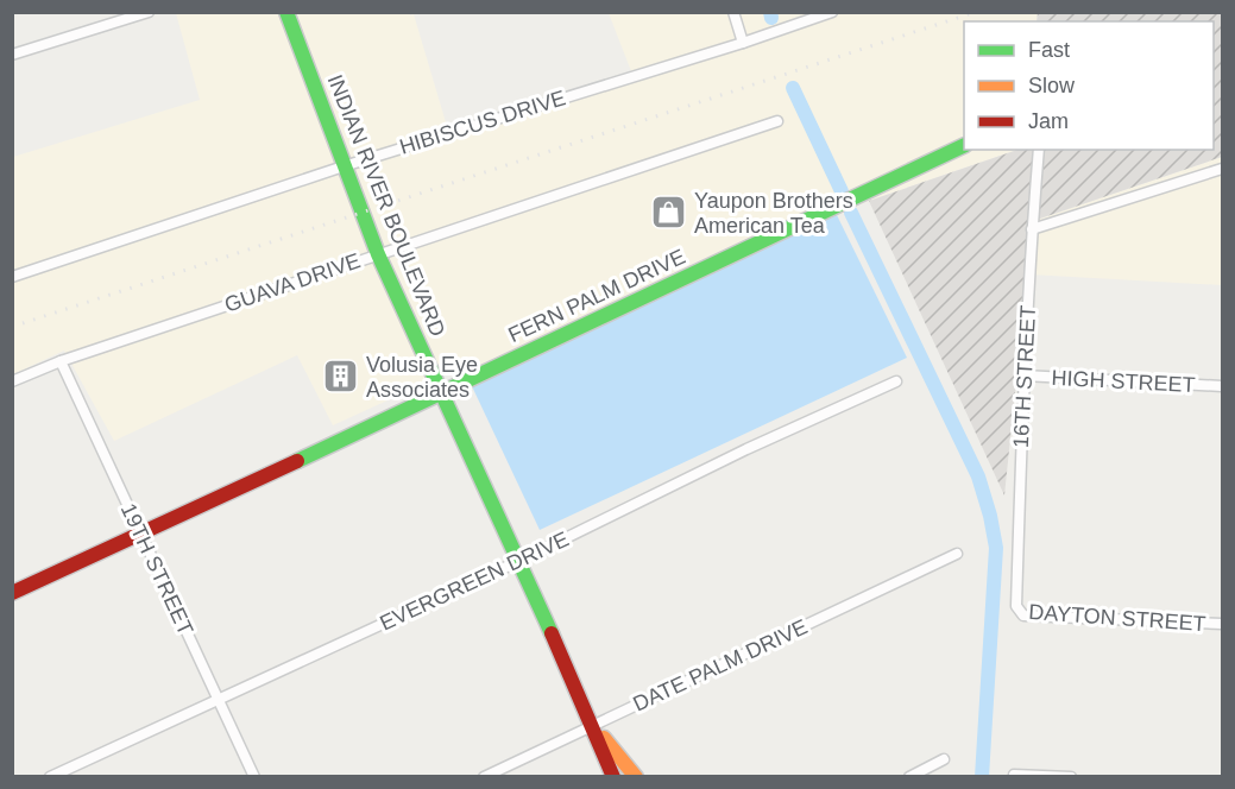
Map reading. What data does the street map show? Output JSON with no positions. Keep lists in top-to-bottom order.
{
  "streets": {
    "street": [
      "HIBISCUS DRIVE",
      "INDIAN RIVER BOULEVARD",
      "GUAVA DRIVE",
      "FERN PALM DRIVE",
      "16TH STREET",
      "HIGH STREET",
      "19TH STREET",
      "EVERGREEN DRIVE",
      "DAYTON STREET",
      "DATE PALM DRIVE"
    ]
  },
  "crossings": [
    ["HIBISCUS DRIVE", "INDIAN RIVER BOULEVARD"],
    ["INDIAN RIVER BOULEVARD", "GUAVA DRIVE"],
    ["INDIAN RIVER BOULEVARD", "FERN PALM DRIVE"],
    ["INDIAN RIVER BOULEVARD", "EVERGREEN DRIVE"],
    ["INDIAN RIVER BOULEVARD", "DATE PALM DRIVE"],
    ["GUAVA DRIVE", "19TH STREET"],
    ["FERN PALM DRIVE", "19TH STREET"],
    ["16TH STREET", "HIGH STREET"],
    ["16TH STREET", "DAYTON STREET"],
    ["19TH STREET", "EVERGREEN DRIVE"]
  ],
  "places": {
    "shop": ["Yaupon Brothers American Tea"],
    "building": ["Volusia Eye Associates"]
  },
  "legend": ["Fast", "Slow", "Jam"]
}
